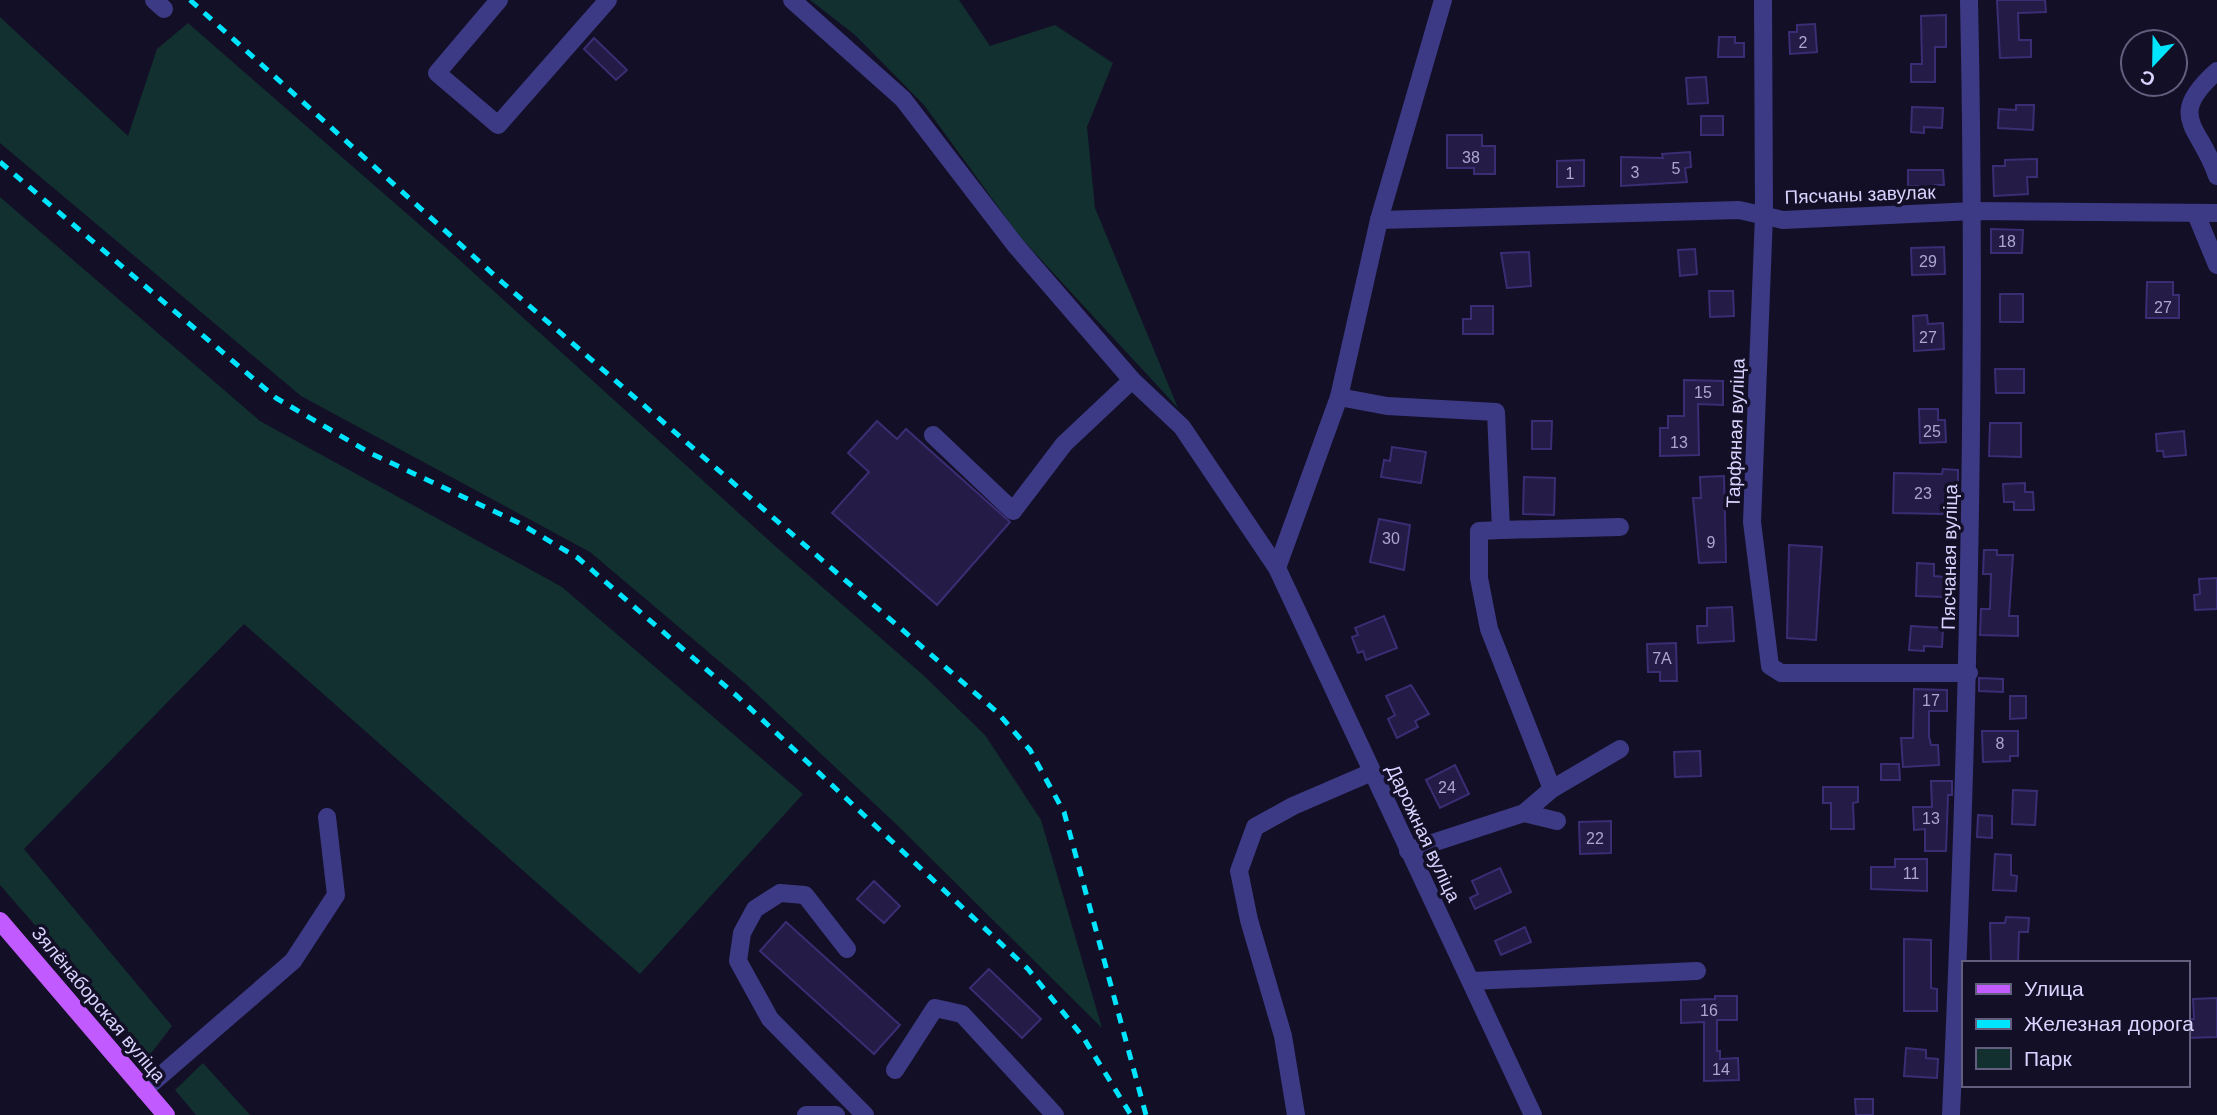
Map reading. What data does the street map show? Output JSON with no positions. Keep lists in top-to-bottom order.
{
  "streets": {
    "main road": ["Зялёнаборская вуліца"],
    "street": [
      "Пясчаны завулак",
      "Тарфяная вуліца",
      "Пясчаная вуліца",
      "Дарожная вуліца"
    ]
  },
  "crossings": [
    ["Пясчаны завулак", "Тарфяная вуліца"],
    ["Пясчаны завулак", "Пясчаная вуліца"],
    ["Тарфяная вуліца", "Пясчаная вуліца"]
  ],
  "house_numbers": [
    "2",
    "38",
    "5",
    "3",
    "1",
    "18",
    "29",
    "27",
    "27",
    "15",
    "25",
    "13",
    "23",
    "30",
    "9",
    "7А",
    "17",
    "8",
    "24",
    "13",
    "22",
    "11",
    "16",
    "14"
  ],
  "legend": ["Улица", "Железная дорога", "Парк"],
  "north": "bottom"
}
